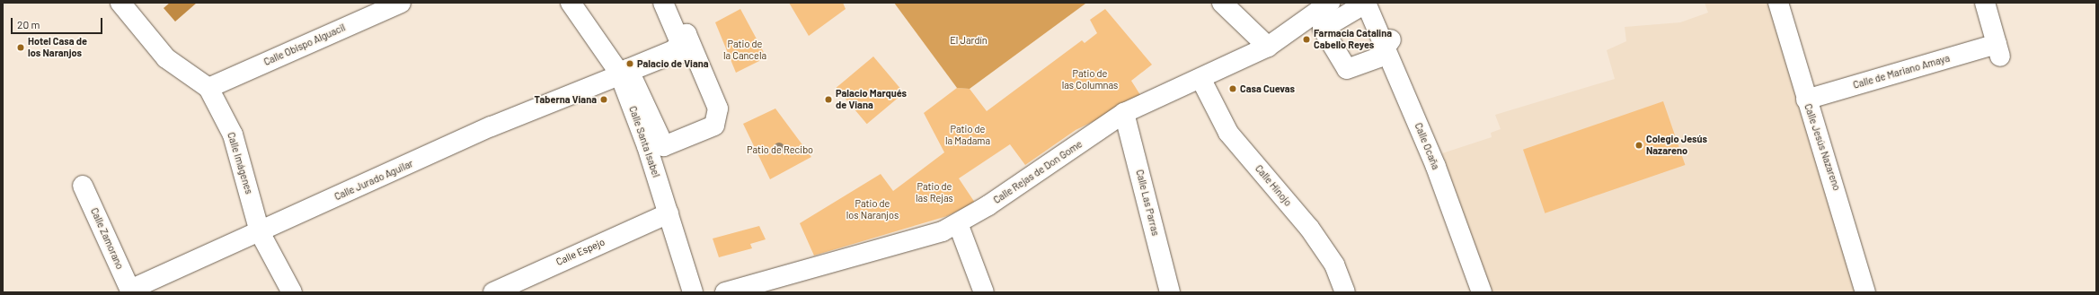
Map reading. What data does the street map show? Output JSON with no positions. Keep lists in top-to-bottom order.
{
  "streets": {
    "street": [
      "Calle Obispo Alguacil",
      "Calle de Mariano Amaya",
      "Calle Santa Isabel",
      "Calle Ocaña",
      "Calle Jesús Nazareno",
      "Calle Imágenes",
      "Calle Rejas de Don Gome",
      "Calle Jurado Aguilar",
      "Calle Hinojo",
      "Calle Las Parras",
      "Calle Zamorano",
      "Calle Espejo"
    ]
  },
  "crossings": [
    ["Calle Obispo Alguacil", "Calle Imágenes"],
    ["Calle de Mariano Amaya", "Calle Jesús Nazareno"],
    ["Calle Santa Isabel", "Calle Jurado Aguilar"],
    ["Calle Santa Isabel", "Calle Espejo"],
    ["Calle Imágenes", "Calle Jurado Aguilar"],
    ["Calle Rejas de Don Gome", "Calle Hinojo"],
    ["Calle Rejas de Don Gome", "Calle Las Parras"],
    ["Calle Jurado Aguilar", "Calle Zamorano"]
  ],
  "parks": [
    "El Jardín",
    "Patio de la Cancela",
    "Patio de las Columnas",
    "Patio de la Madama",
    "Patio de Recibo",
    "Patio de las Rejas",
    "Patio de los Naranjos"
  ],
  "places": [
    "Farmacia Catalina Cabello Reyes",
    "Hotel Casa de los Naranjos",
    "Palacio de Viana",
    "Casa Cuevas",
    "Taberna Viana",
    "Palacio Marqués de Viana",
    "Colegio Jesús Nazareno"
  ],
  "scale_bar": "20 m"
}
